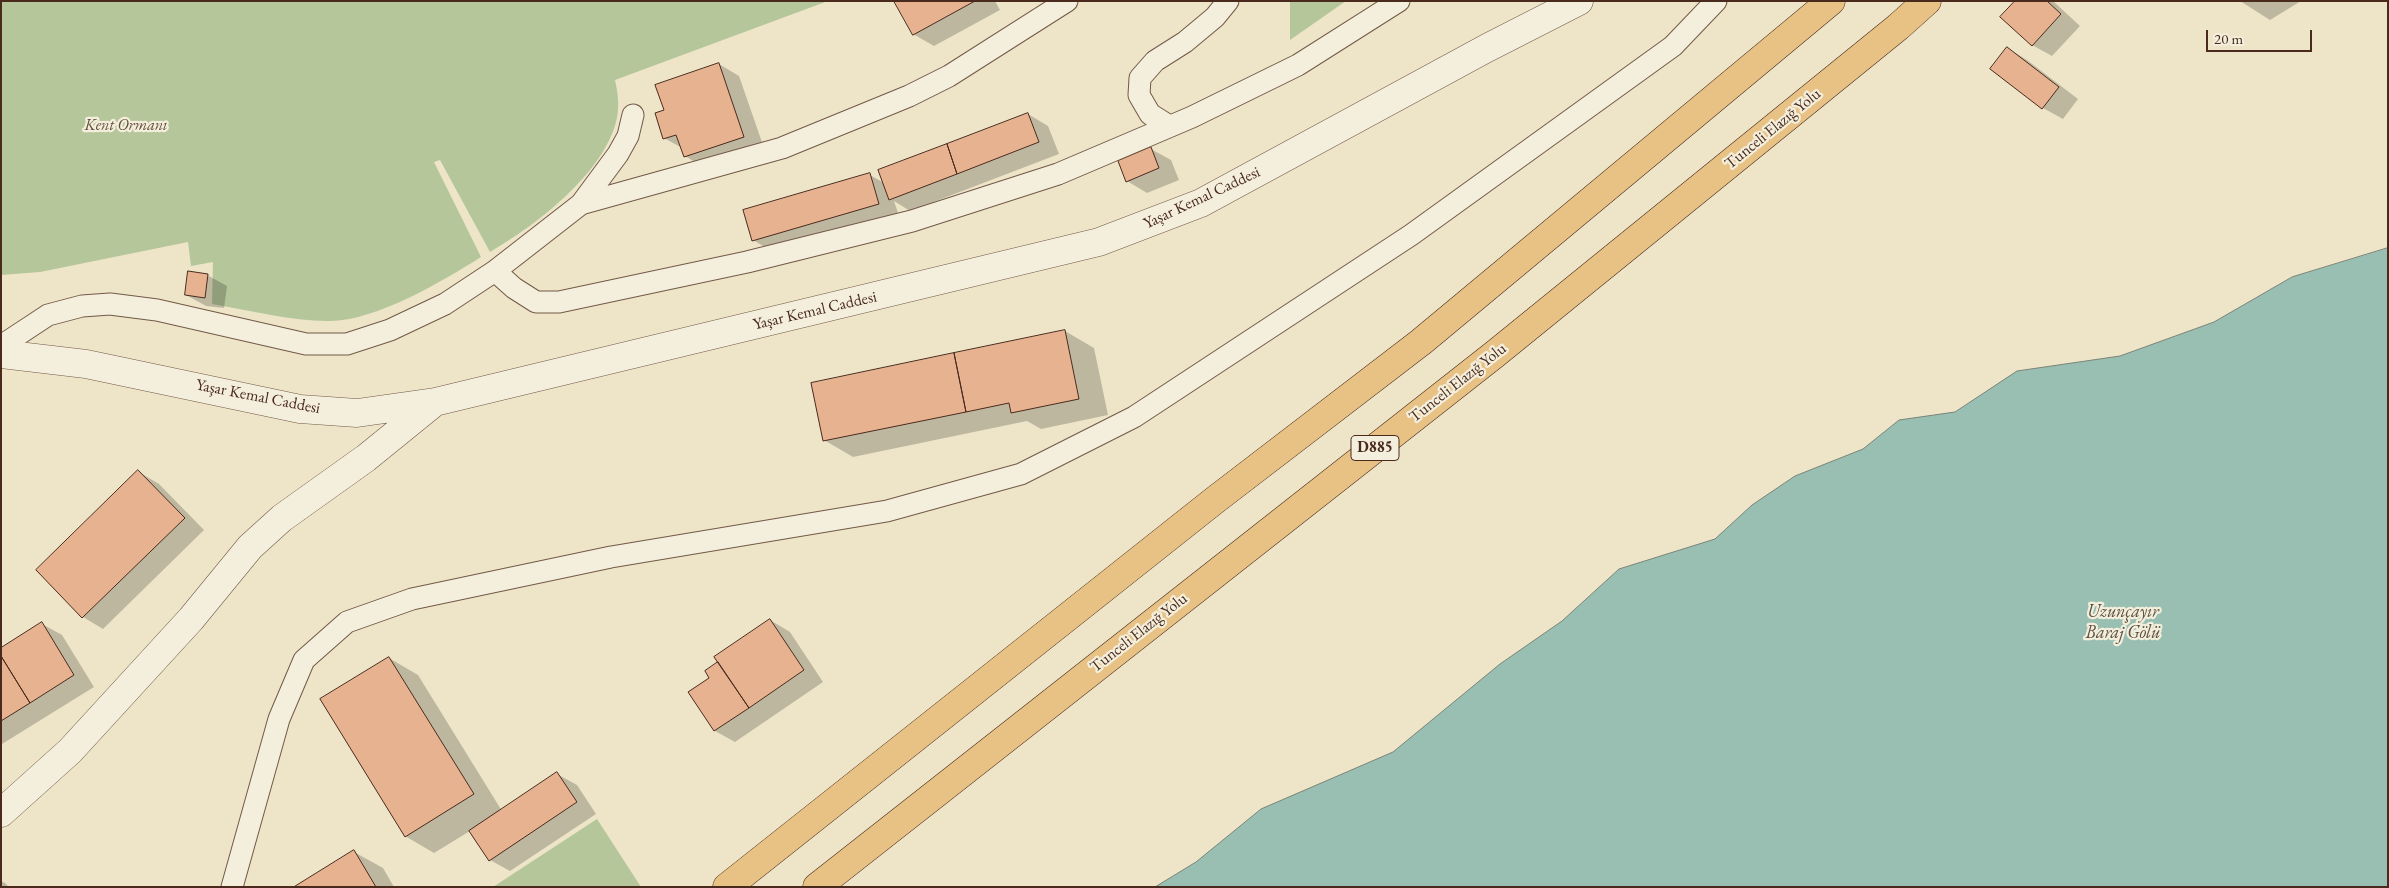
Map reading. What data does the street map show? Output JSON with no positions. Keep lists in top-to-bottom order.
{
  "streets": {
    "main road": ["Tunceli Elazığ Yolu", "D885"],
    "street": ["Yaşar Kemal Caddesi"]
  },
  "water": ["Uzunçayır Baraj Gölü"],
  "parks": ["Kent Ormanı"],
  "scale_bar": "20 m"
}
